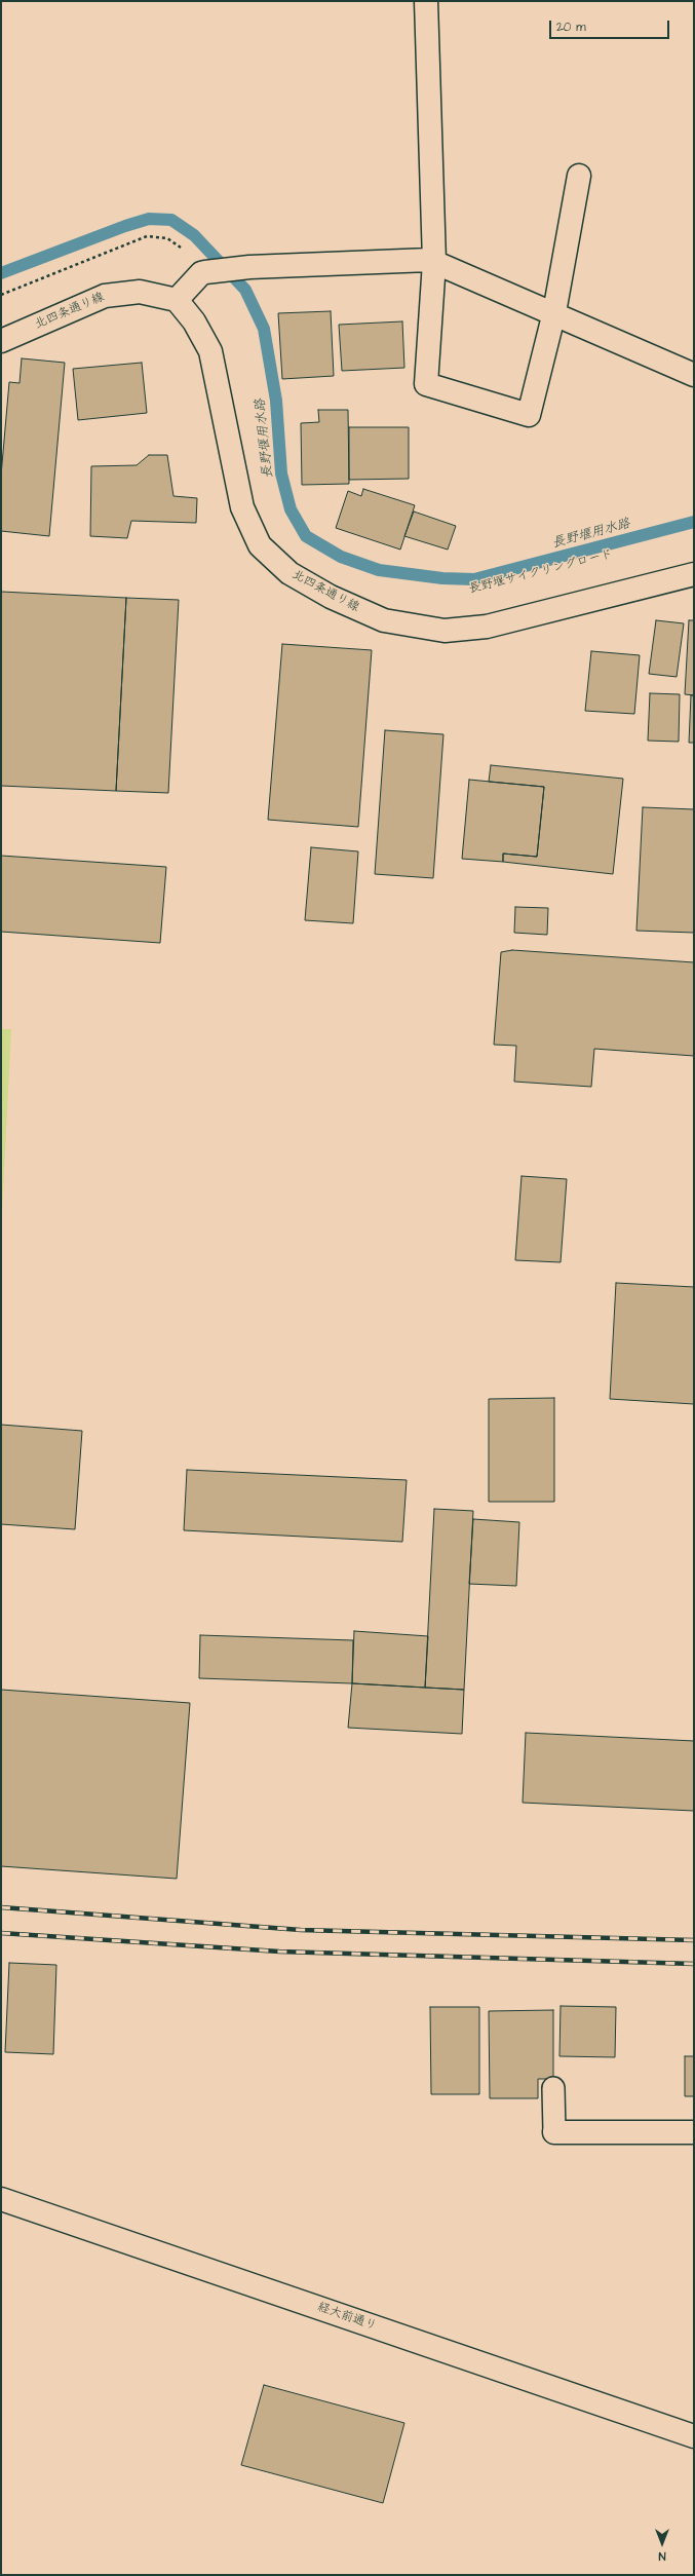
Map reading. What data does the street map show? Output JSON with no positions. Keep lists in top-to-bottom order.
{
  "streets": {
    "street": ["北四条通り線", "経大前通り"]
  },
  "water": ["長野堰用水路"],
  "scale_bar": "20 m",
  "north": "bottom"
}
